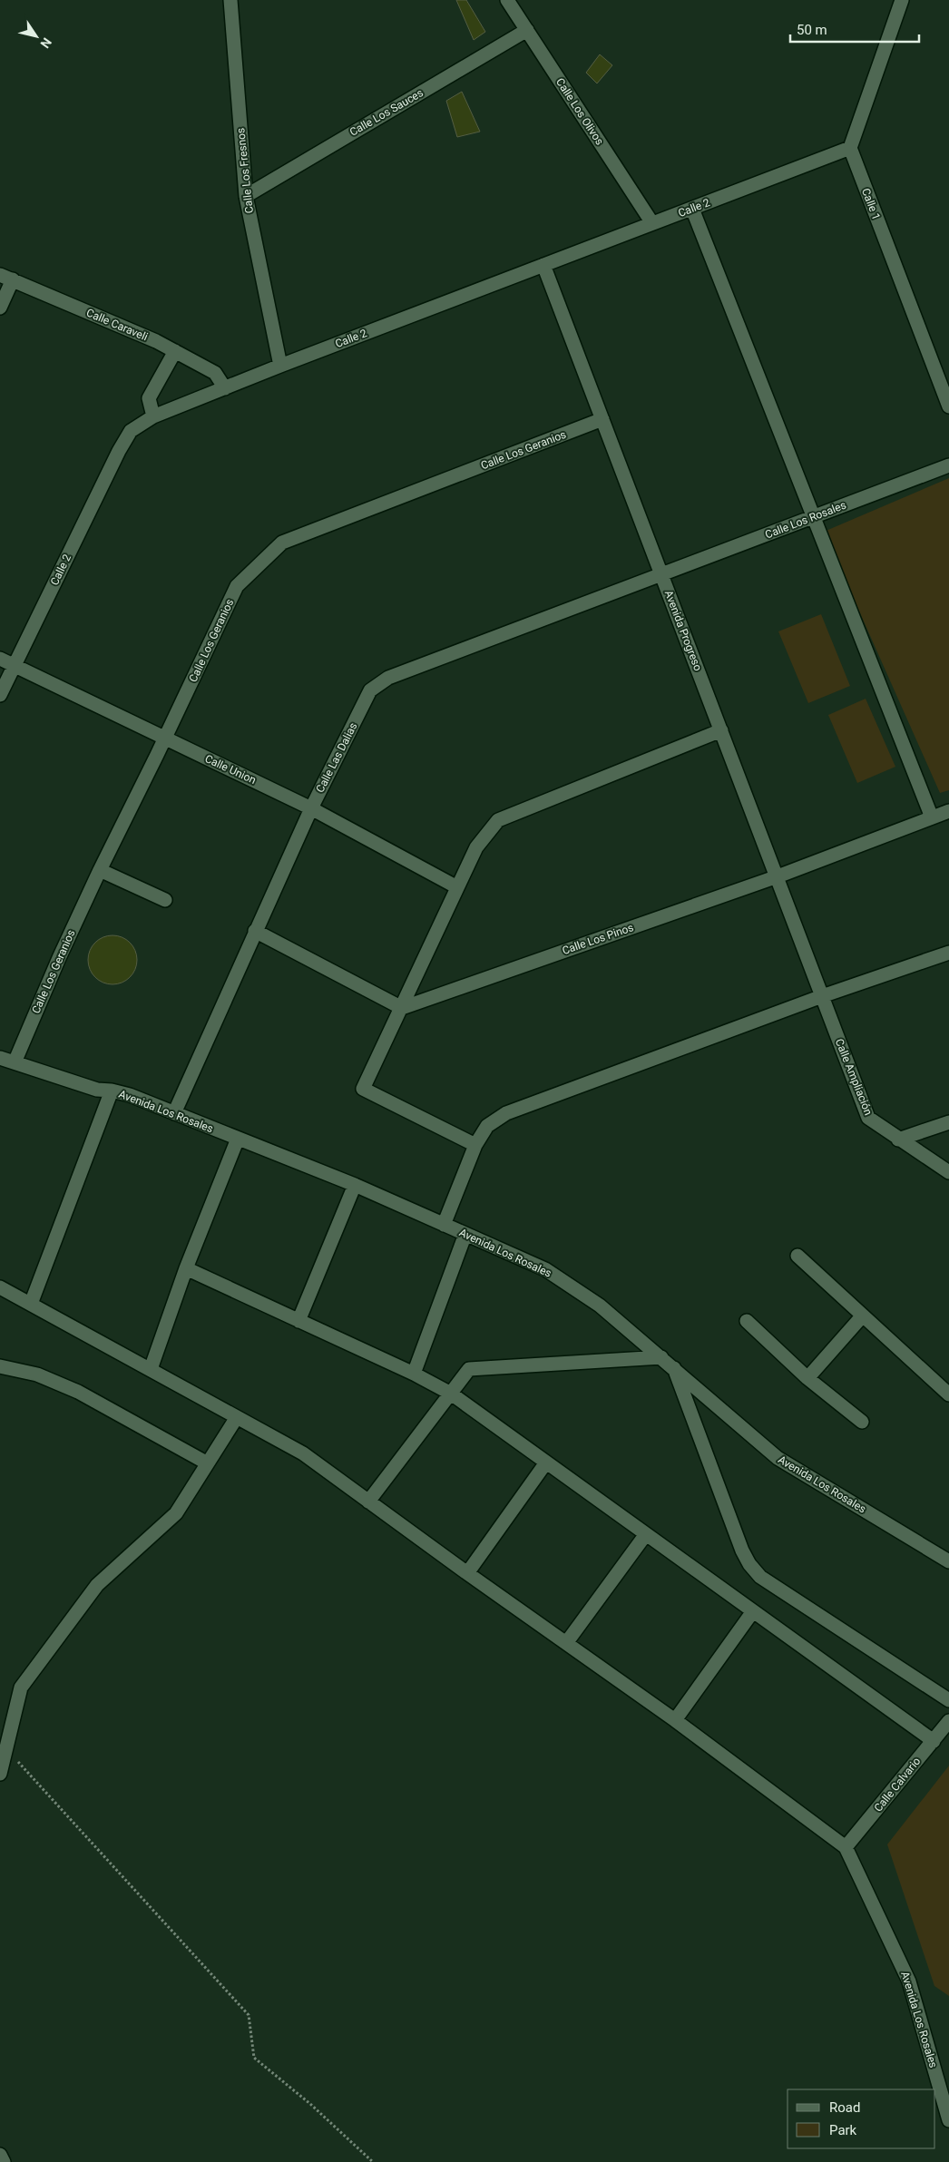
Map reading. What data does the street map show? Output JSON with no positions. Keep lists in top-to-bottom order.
{
  "streets": {
    "street": [
      "Calle Los Olivos",
      "Calle Los Sauces",
      "Calle Los Fresnos",
      "Calle 1",
      "Calle 2",
      "Calle Caraveli",
      "Calle Los Geranios",
      "Calle Los Rosales",
      "Avenida Progreso",
      "Calle Las Dalias",
      "Calle Union",
      "Calle Los Pinos",
      "Calle Ampliación",
      "Avenida Los Rosales",
      "Calle Calvario"
    ]
  },
  "crossings": [
    ["Calle Los Olivos", "Calle Los Sauces"],
    ["Calle Los Olivos", "Calle 2"],
    ["Calle Los Sauces", "Calle Los Fresnos"],
    ["Calle Los Fresnos", "Calle 2"],
    ["Calle 1", "Calle 2"],
    ["Calle 2", "Calle Caraveli"],
    ["Calle 2", "Avenida Progreso"],
    ["Calle 2", "Calle Union"],
    ["Calle Los Geranios", "Avenida Progreso"],
    ["Calle Los Geranios", "Calle Union"],
    ["Calle Los Geranios", "Avenida Los Rosales"],
    ["Calle Los Rosales", "Avenida Progreso"],
    ["Calle Los Rosales", "Calle Las Dalias"],
    ["Avenida Progreso", "Calle Las Dalias"],
    ["Avenida Progreso", "Calle Los Pinos"],
    ["Avenida Progreso", "Calle Ampliación"],
    ["Calle Las Dalias", "Calle Union"],
    ["Calle Las Dalias", "Avenida Los Rosales"],
    ["Avenida Los Rosales", "Calle Calvario"]
  ],
  "legend": ["Road", "Park"],
  "scale_bar": "50 m",
  "north": "bottom right"
}
